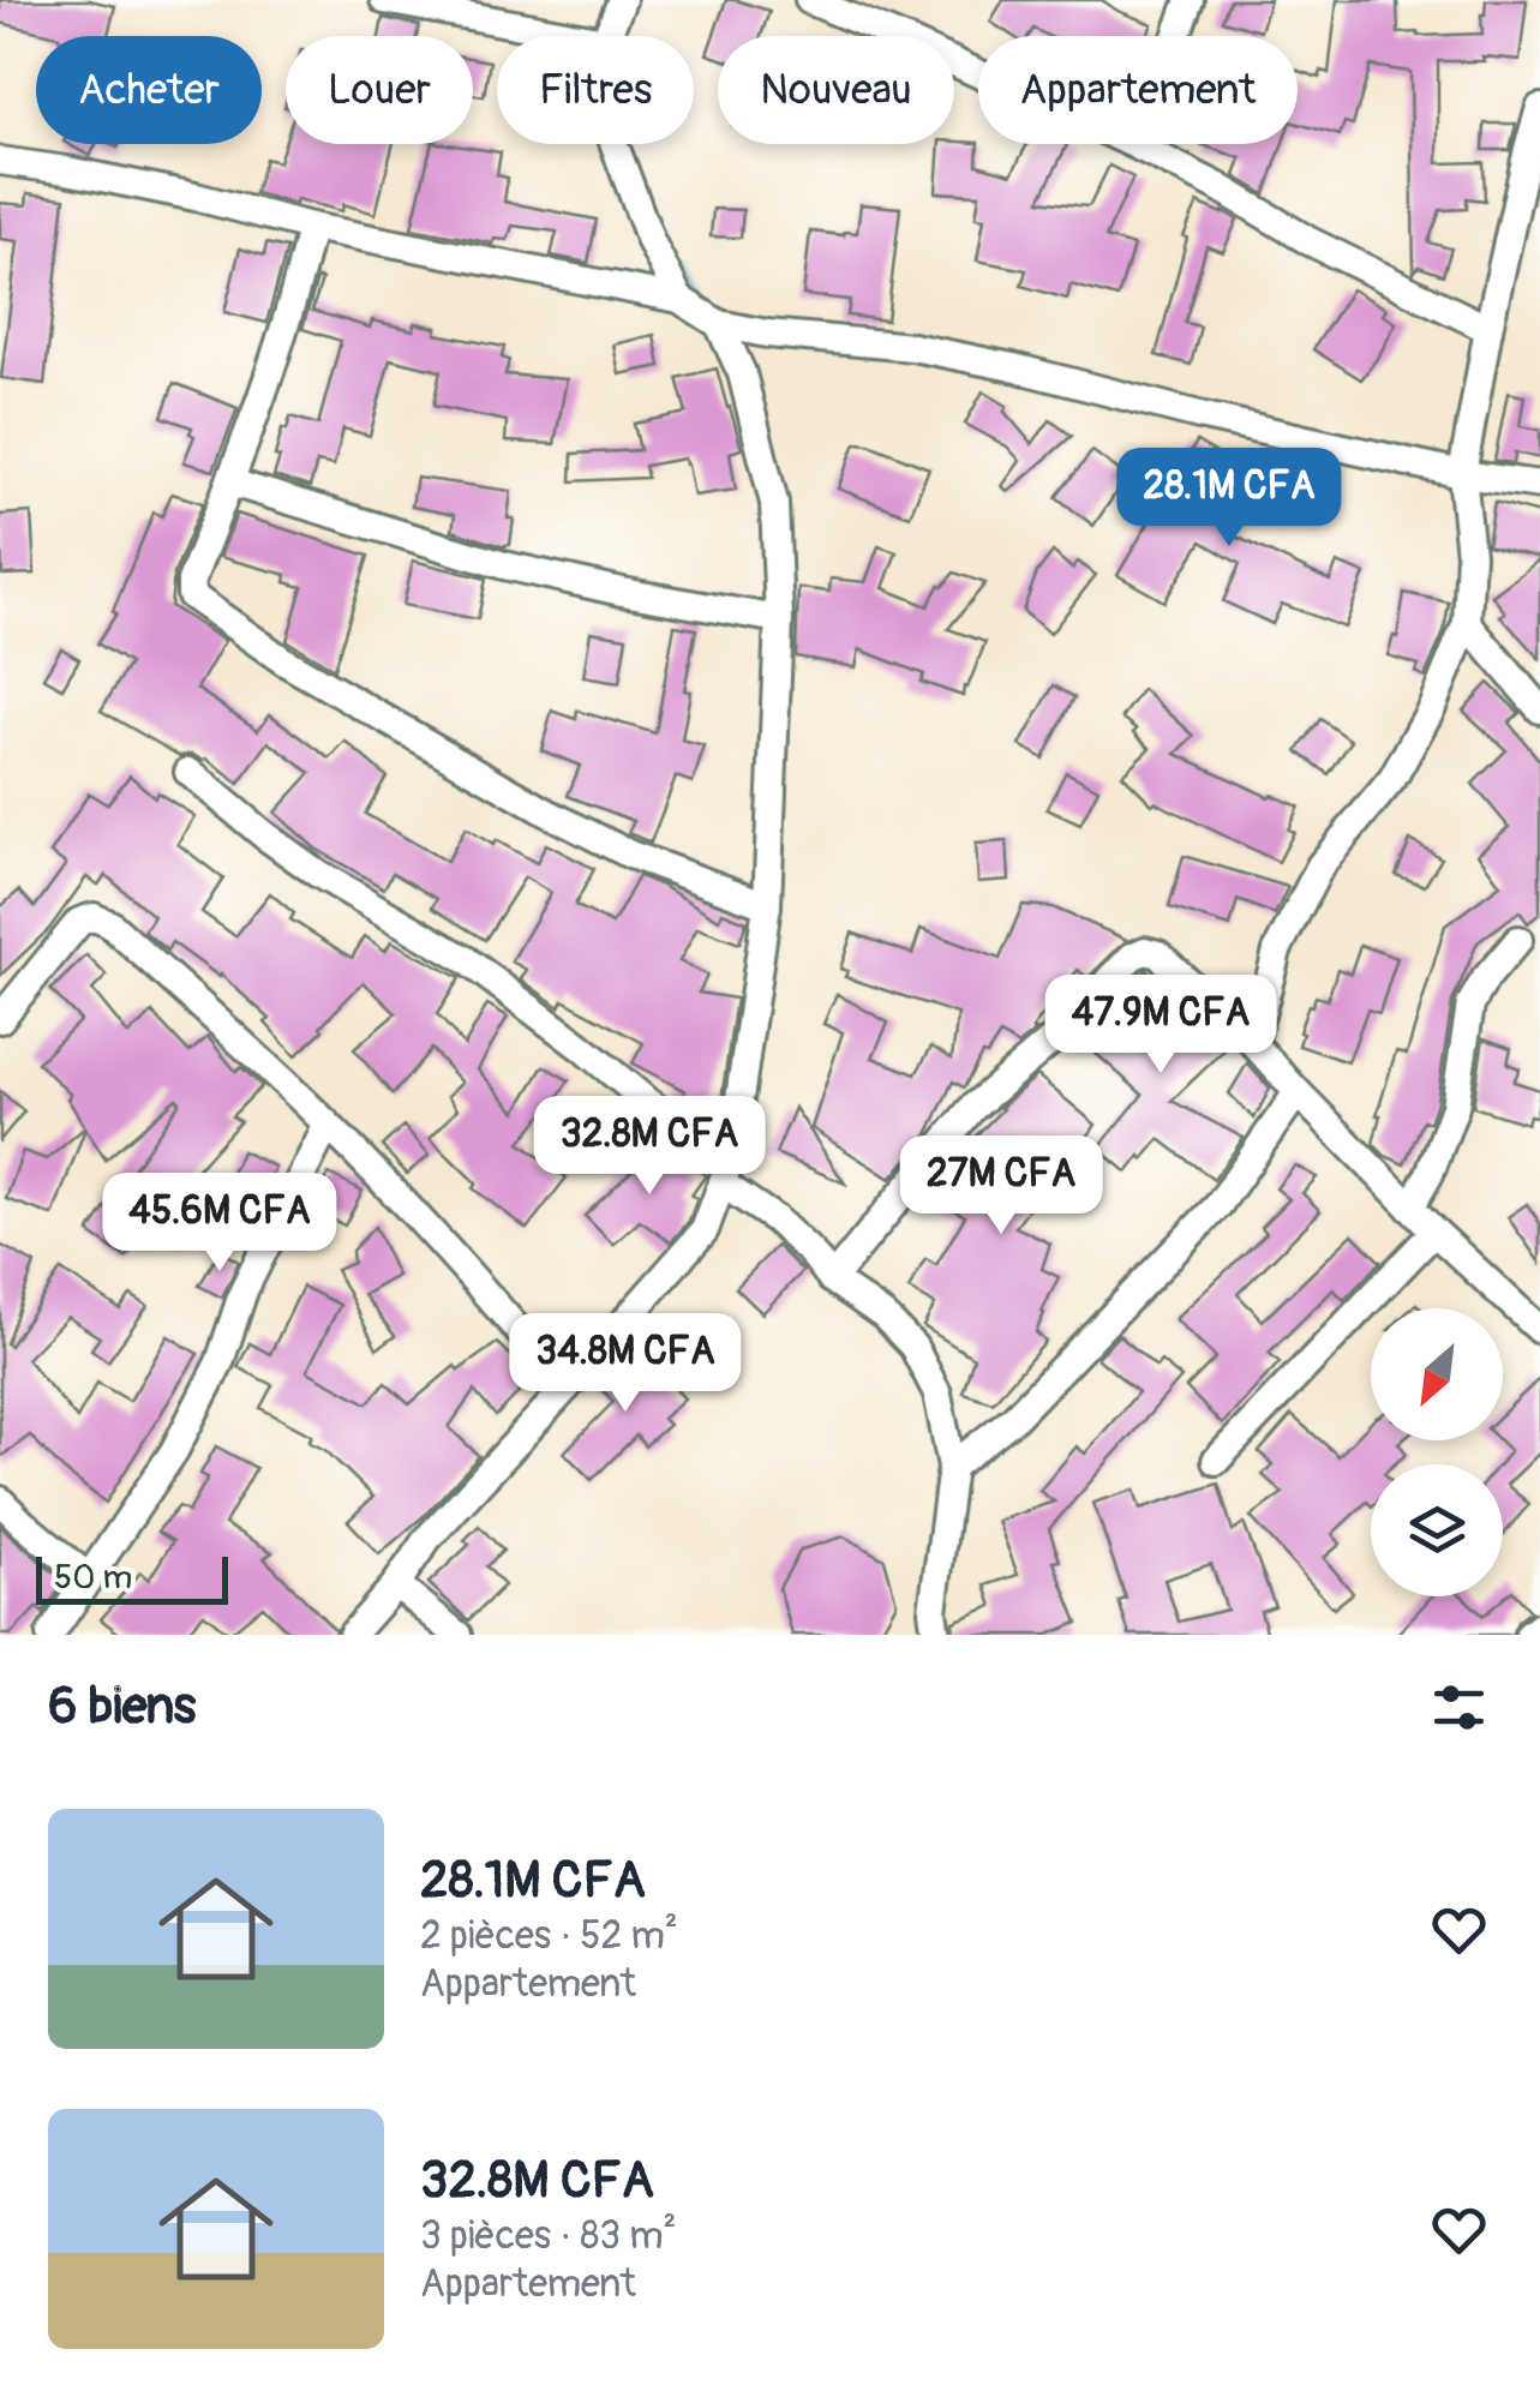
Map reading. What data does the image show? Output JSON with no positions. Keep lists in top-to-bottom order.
{
  "scale_bar": "50 m",
  "north": "bottom left",
  "page": {
    "chip": [
      "Acheter",
      "Louer",
      "Filtres",
      "Nouveau",
      "Appartement"
    ],
    "price": [
      "28.1M CFA",
      "47.9M CFA",
      "32.8M CFA",
      "27M CFA",
      "45.6M CFA",
      "34.8M CFA"
    ],
    "scale": "50 m",
    "heading": "6 biens",
    "list": [
      {
        "name": "28.1M CFA",
        "note": "2 pièces · 52 m² · Appartement"
      },
      {
        "name": "32.8M CFA",
        "note": "3 pièces · 83 m² · Appartement"
      }
    ]
  }
}
